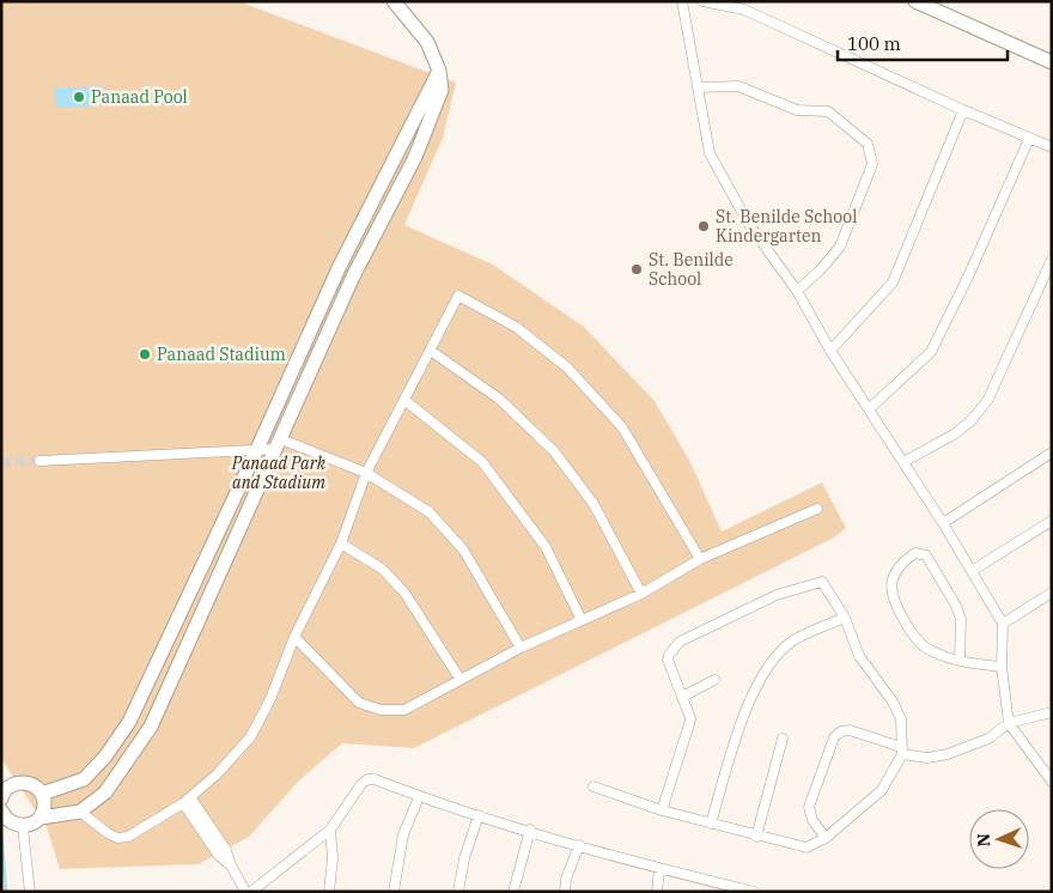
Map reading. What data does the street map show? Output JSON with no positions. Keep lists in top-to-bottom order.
{
  "parks": ["Panaad Park and Stadium"],
  "places": [
    "Panaad Pool",
    "St. Benilde School Kindergarten",
    "St. Benilde School",
    "Panaad Stadium"
  ],
  "scale_bar": "100 m",
  "north": "left"
}
